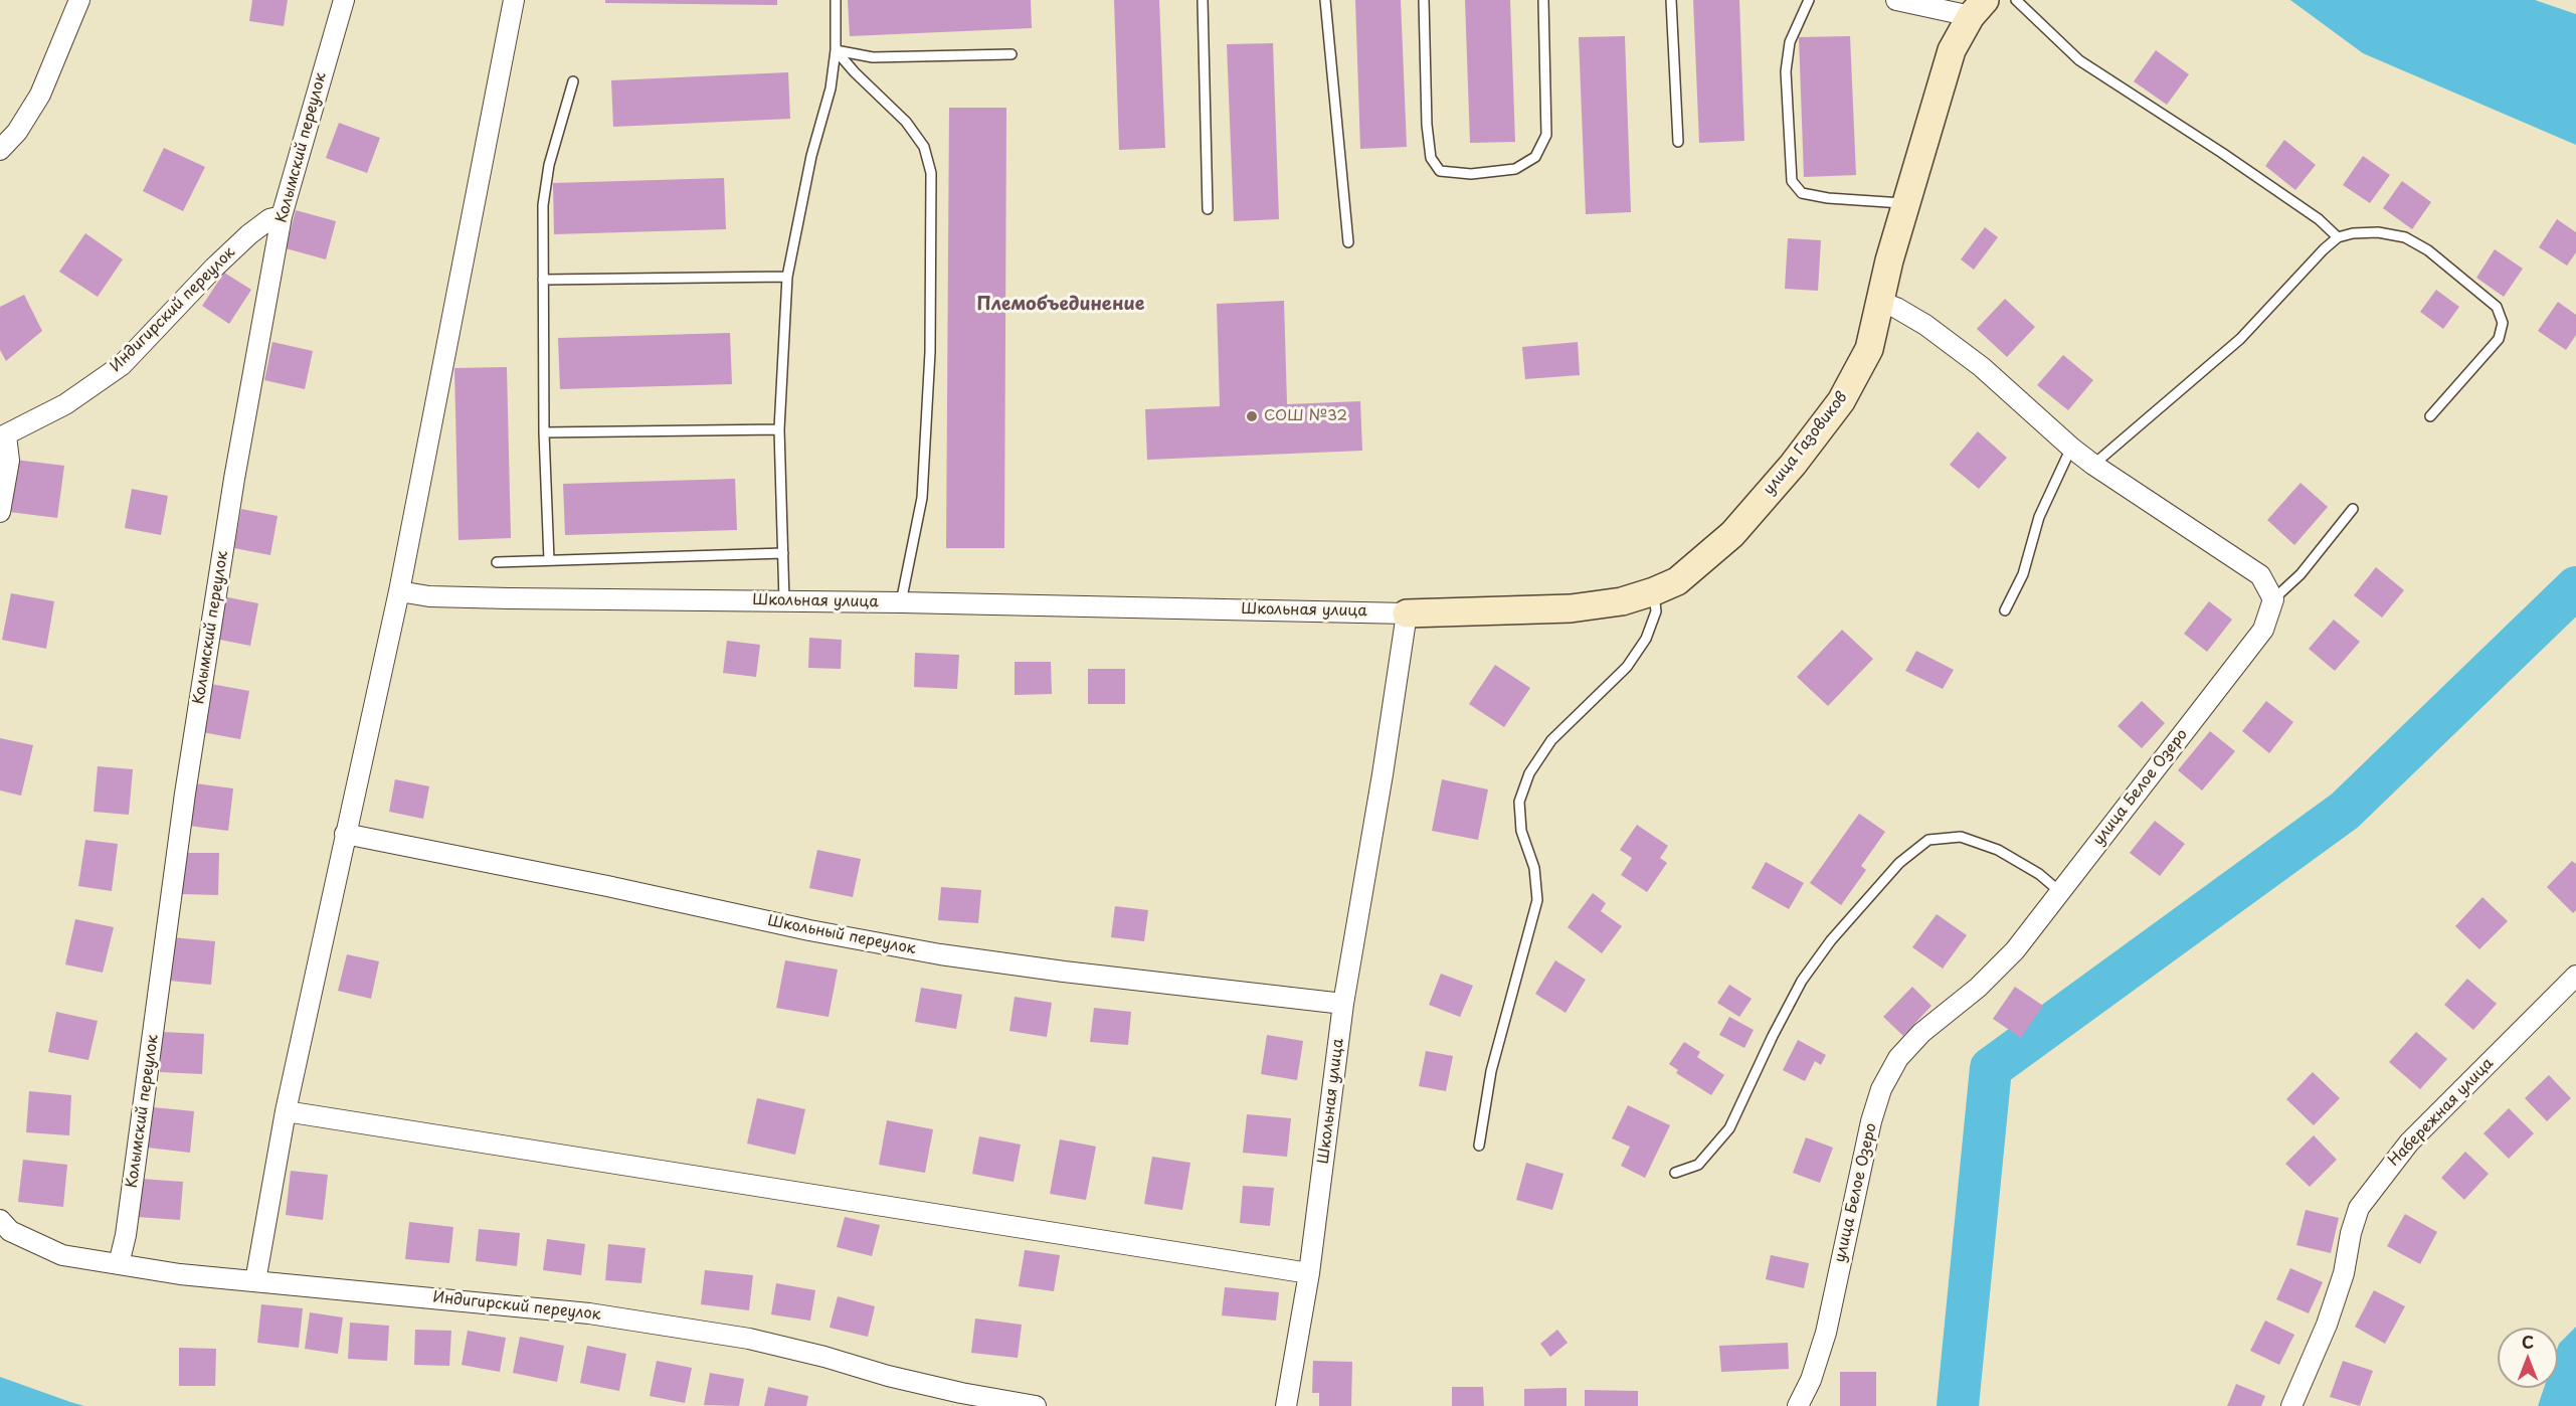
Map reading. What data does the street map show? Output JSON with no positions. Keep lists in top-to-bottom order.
{
  "streets": {
    "street": [
      "Колымский переулок",
      "Индигирский переулок",
      "улица Газовиков",
      "Школьная улица",
      "улица Белое Озеро",
      "Школьный переулок",
      "Набережная улица"
    ]
  },
  "crossings": [
    ["Колымский переулок", "Индигирский переулок"],
    ["улица Газовиков", "Школьная улица"],
    ["Школьная улица", "Школьный переулок"]
  ],
  "districts": ["Племобъединение"],
  "places": ["СОШ №32"],
  "north": "top"
}
